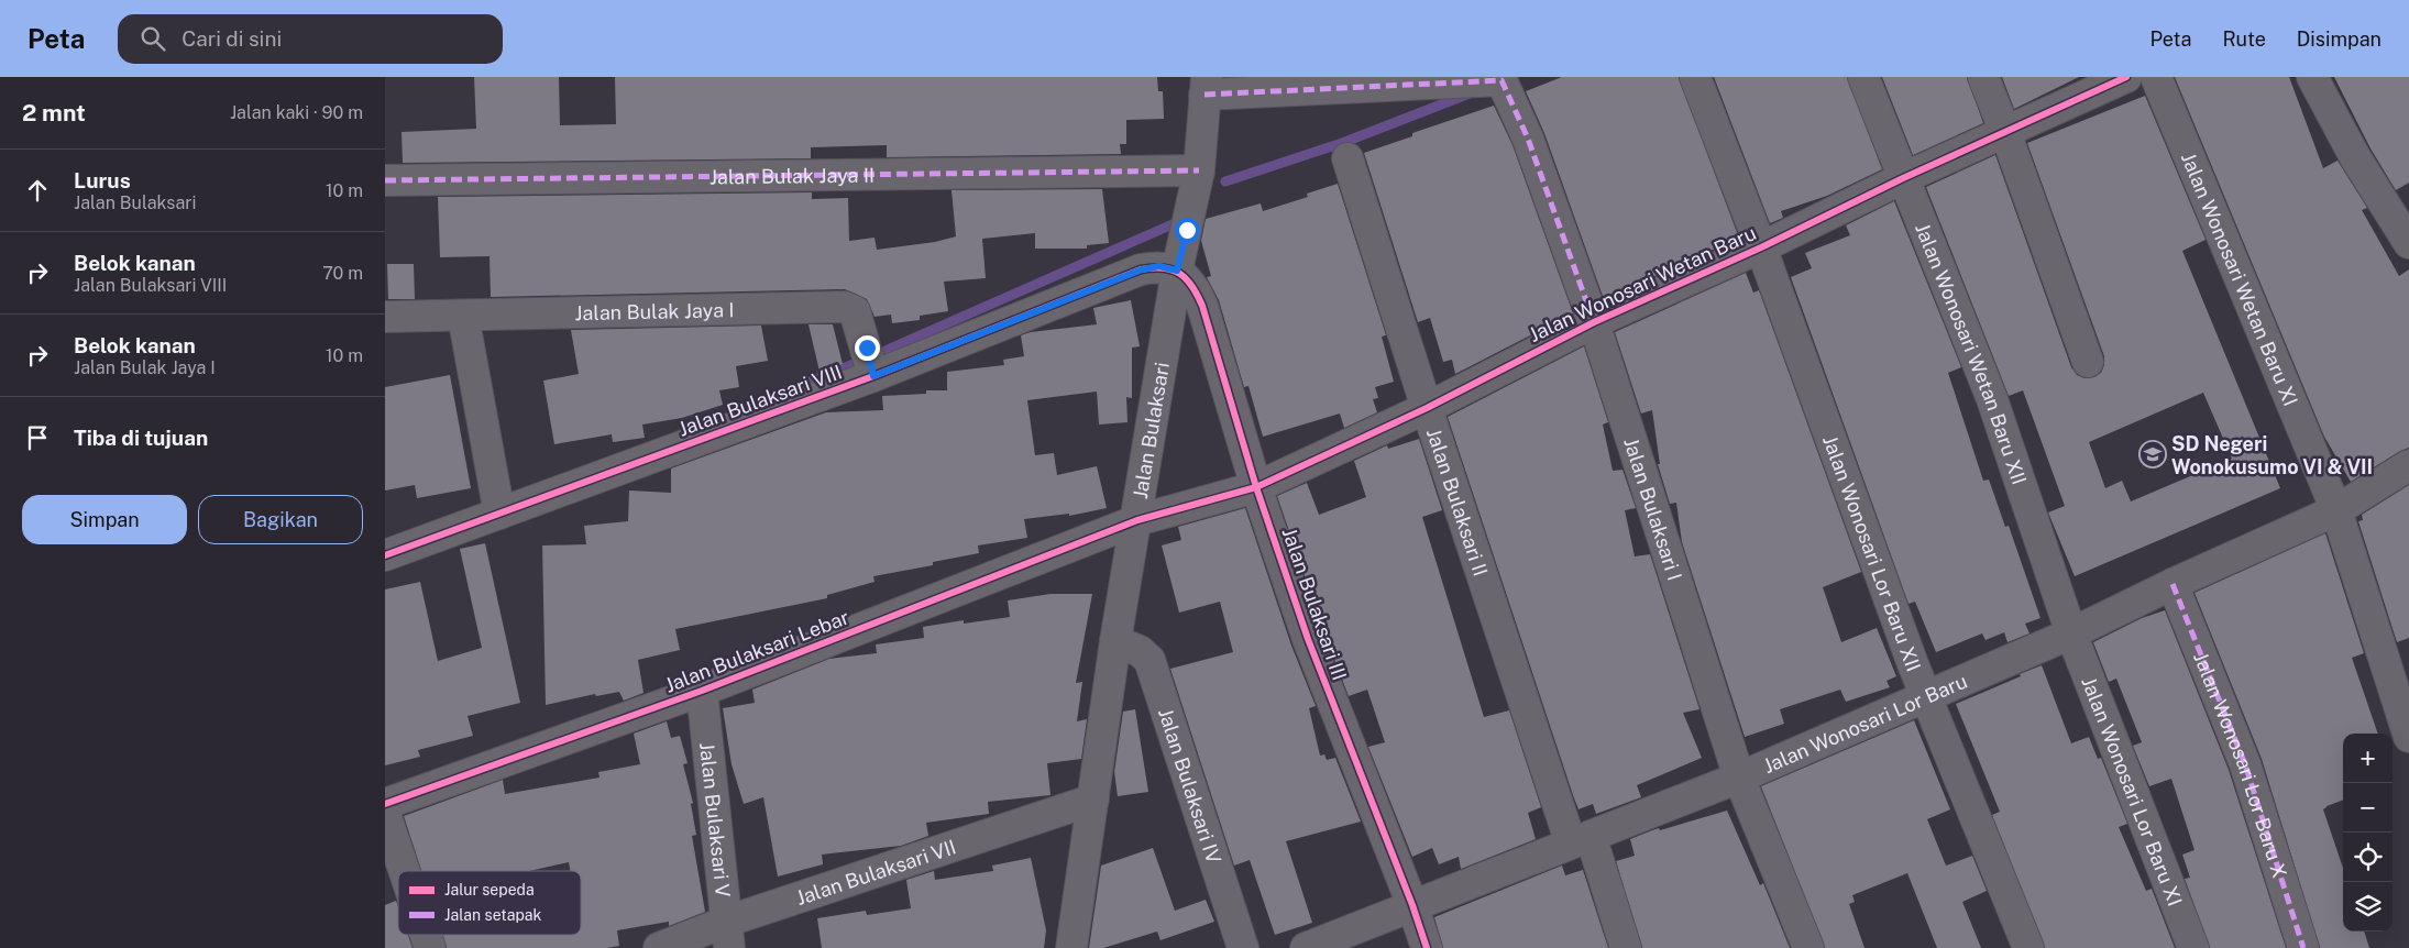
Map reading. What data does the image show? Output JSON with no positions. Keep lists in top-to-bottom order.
{
  "streets": {
    "street": [
      "Jalan Bulak Jaya II",
      "Jalan Wonosari Wetan Baru XI",
      "Jalan Wonosari Wetan Baru",
      "Jalan Bulak Jaya I",
      "Jalan Wonosari Wetan Baru XII",
      "Jalan Bulaksari VIII",
      "Jalan Bulaksari",
      "Jalan Bulaksari II",
      "Jalan Bulaksari I",
      "Jalan Wonosari Lor Baru XII",
      "Jalan Bulaksari III",
      "Jalan Bulaksari Lebar",
      "Jalan Wonosari Lor Baru",
      "Jalan Wonosari Lor Baru X",
      "Jalan Bulaksari IV",
      "Jalan Wonosari Lor Baru XI",
      "Jalan Bulaksari V",
      "Jalan Bulaksari VII"
    ]
  },
  "crossings": [
    ["Jalan Bulak Jaya II", "Jalan Bulaksari"],
    ["Jalan Wonosari Wetan Baru XI", "Jalan Wonosari Lor Baru"],
    ["Jalan Wonosari Wetan Baru", "Jalan Wonosari Wetan Baru XII"],
    ["Jalan Wonosari Wetan Baru", "Jalan Bulaksari"],
    ["Jalan Wonosari Wetan Baru", "Jalan Bulaksari II"],
    ["Jalan Wonosari Wetan Baru", "Jalan Bulaksari I"],
    ["Jalan Wonosari Wetan Baru", "Jalan Wonosari Lor Baru XII"],
    ["Jalan Wonosari Wetan Baru", "Jalan Bulaksari III"],
    ["Jalan Wonosari Wetan Baru", "Jalan Bulaksari Lebar"],
    ["Jalan Bulak Jaya I", "Jalan Bulaksari VIII"],
    ["Jalan Wonosari Wetan Baru XII", "Jalan Wonosari Lor Baru"],
    ["Jalan Wonosari Wetan Baru XII", "Jalan Wonosari Lor Baru XI"],
    ["Jalan Bulaksari VIII", "Jalan Bulaksari"],
    ["Jalan Bulaksari VIII", "Jalan Bulaksari III"],
    ["Jalan Bulaksari", "Jalan Bulaksari I"],
    ["Jalan Bulaksari", "Jalan Bulaksari III"],
    ["Jalan Bulaksari", "Jalan Bulaksari Lebar"],
    ["Jalan Bulaksari", "Jalan Bulaksari IV"],
    ["Jalan Bulaksari", "Jalan Bulaksari VII"],
    ["Jalan Bulaksari II", "Jalan Wonosari Lor Baru"],
    ["Jalan Bulaksari I", "Jalan Wonosari Lor Baru"],
    ["Jalan Wonosari Lor Baru XII", "Jalan Wonosari Lor Baru"],
    ["Jalan Bulaksari III", "Jalan Wonosari Lor Baru"],
    ["Jalan Bulaksari Lebar", "Jalan Bulaksari V"],
    ["Jalan Wonosari Lor Baru", "Jalan Wonosari Lor Baru X"],
    ["Jalan Wonosari Lor Baru", "Jalan Wonosari Lor Baru XI"],
    ["Jalan Bulaksari V", "Jalan Bulaksari VII"]
  ],
  "places": {
    "school or university": ["SD Negeri Wonokusumo VI & VII"]
  },
  "legend": ["Jalur sepeda", "Jalan setapak"],
  "page": {
    "header": "Peta",
    "search": "Cari di sini",
    "nav": ["Peta", "Rute", "Disimpan"],
    "heading": ["2 mnt", "Jalan kaki · 90 m"],
    "list": [
      ["Lurus", "Jalan Bulaksari", "10 m"],
      ["Belok kanan", "Jalan Bulaksari VIII", "70 m"],
      ["Belok kanan", "Jalan Bulak Jaya I", "10 m"],
      "Tiba di tujuan"
    ],
    "buttons": ["Simpan", "Bagikan"],
    "map_buttons": ["+", "−"]
  }
}
